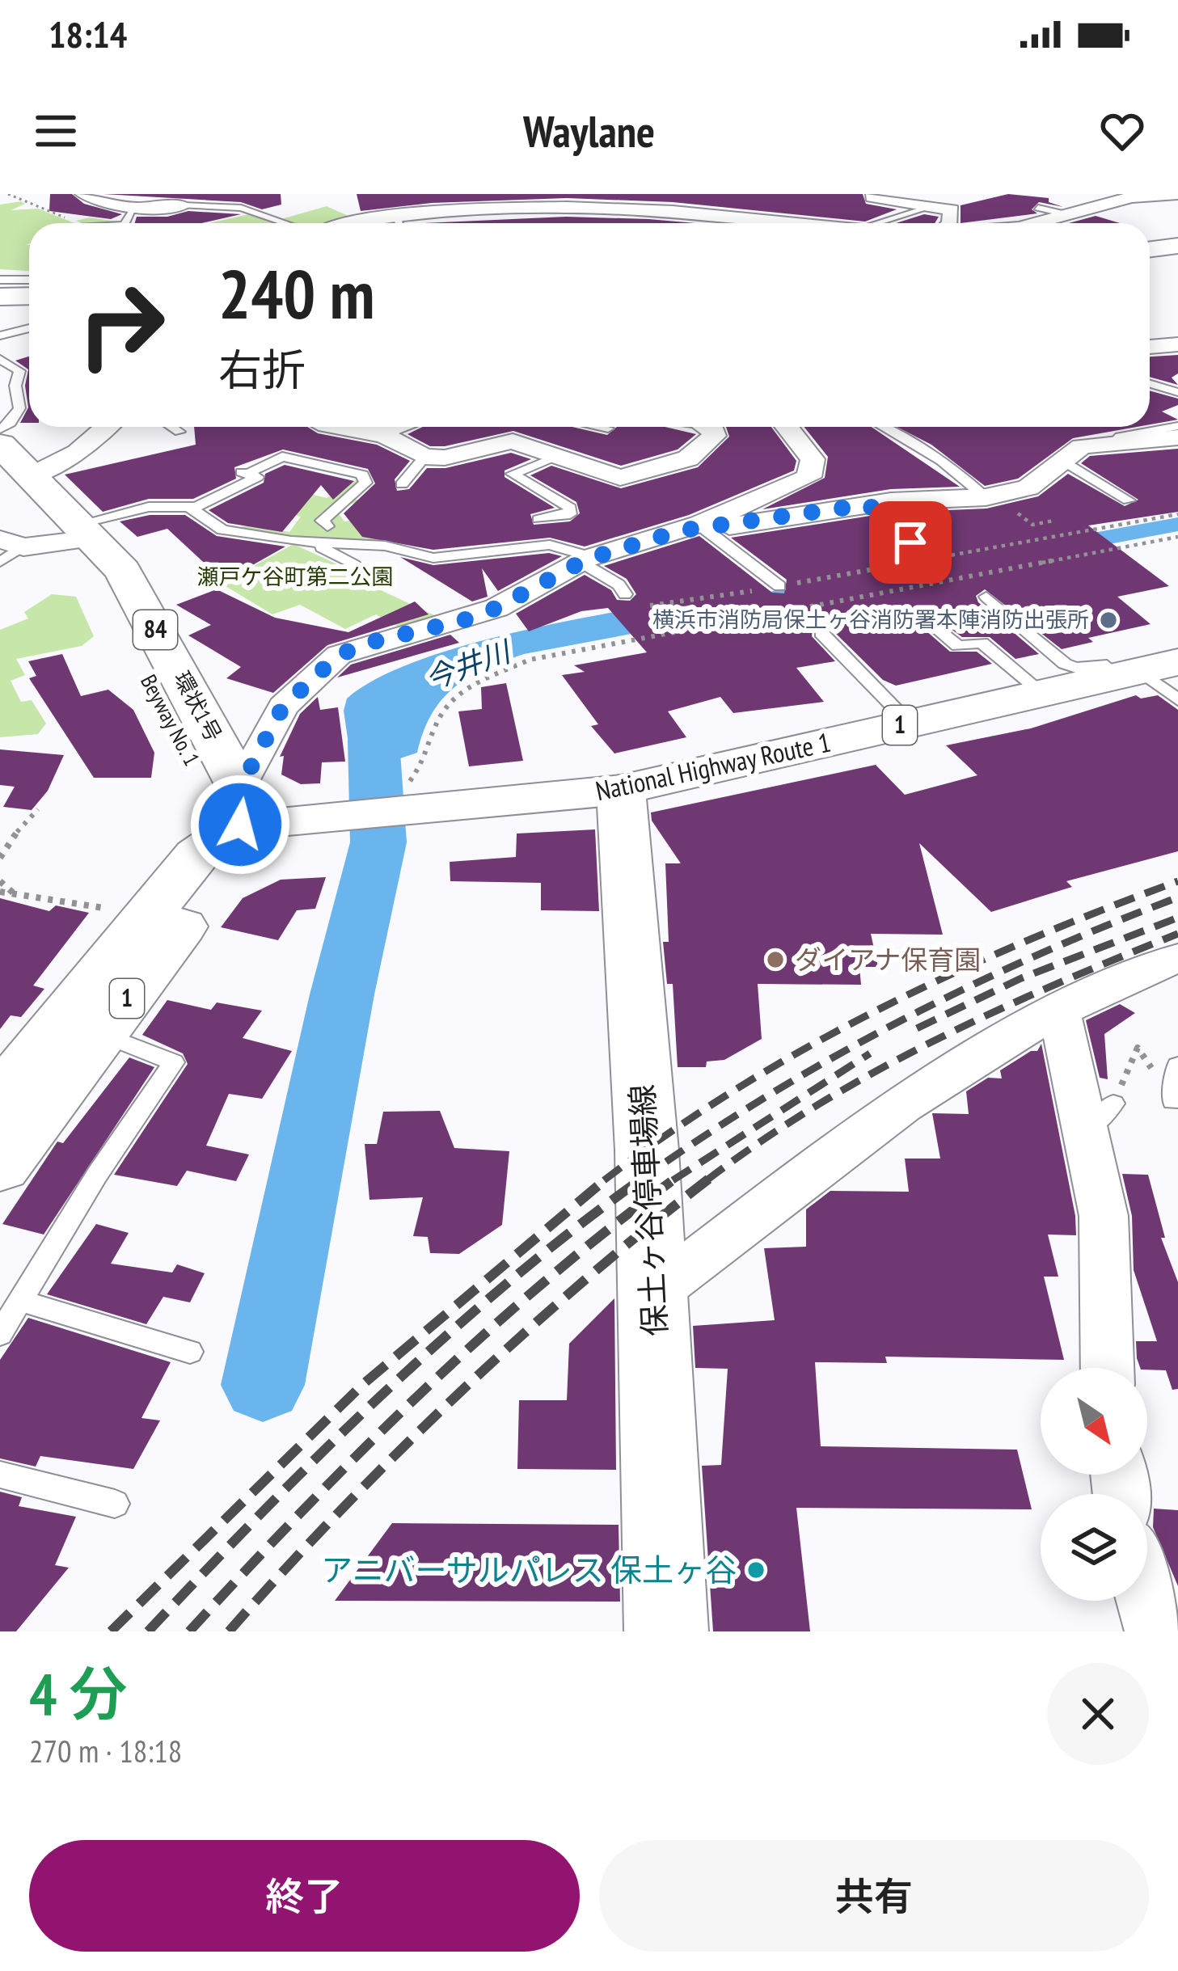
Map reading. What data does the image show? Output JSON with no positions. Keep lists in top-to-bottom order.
{
  "streets": {
    "main road": [
      "84",
      "Beyway No. 1",
      "1",
      "National Highway Route 1",
      "保土ヶ谷停車場線"
    ]
  },
  "crossings": [
    ["Beyway No. 1", "1"],
    ["Beyway No. 1", "National Highway Route 1"],
    ["1", "National Highway Route 1"],
    ["National Highway Route 1", "保土ヶ谷停車場線"]
  ],
  "water": ["今井川"],
  "parks": ["瀬戸ケ谷町第二公園"],
  "places": ["横浜市消防局保土ヶ谷消防署本陣消防出張所", "ダイアナ保育園", "アニバーサルパレス 保土ヶ谷"],
  "north": "bottom right",
  "page": {
    "status": "18:14",
    "header": "Waylane",
    "turn": ["240 m", "右折"],
    "heading": ["4 分", "270 m · 18:18"],
    "buttons": ["終了", "共有"]
  }
}
